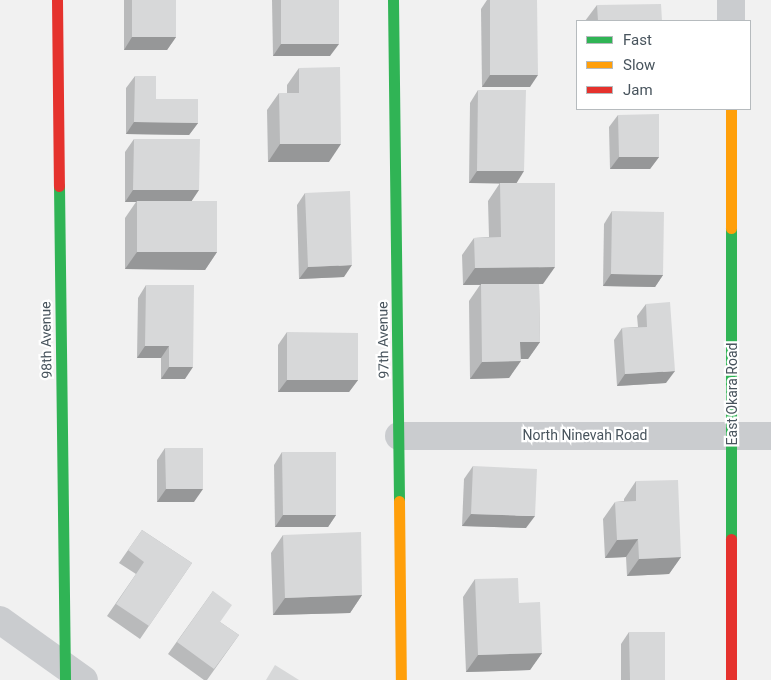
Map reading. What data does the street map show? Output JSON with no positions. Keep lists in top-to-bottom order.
{
  "streets": {
    "street": [
      "98th Avenue",
      "97th Avenue",
      "East Okara Road",
      "North Ninevah Road"
    ]
  },
  "crossings": [
    ["97th Avenue", "North Ninevah Road"],
    ["East Okara Road", "North Ninevah Road"]
  ],
  "legend": ["Fast", "Slow", "Jam"]
}
